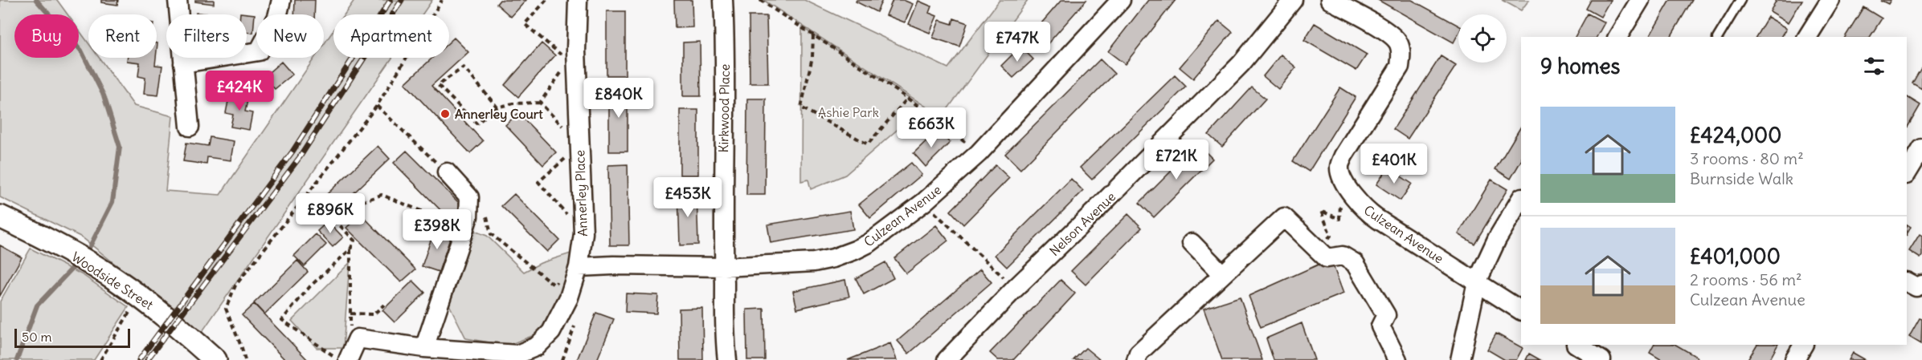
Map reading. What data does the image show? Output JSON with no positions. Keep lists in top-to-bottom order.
{
  "streets": {
    "street": [
      "Kirkwood Place",
      "Annerley Place",
      "Culzean Avenue",
      "Nelson Avenue",
      "Woodside Street"
    ]
  },
  "crossings": [
    ["Kirkwood Place", "Culzean Avenue"],
    ["Annerley Place", "Culzean Avenue"]
  ],
  "parks": ["Ashie Park"],
  "places": ["Annerley Court"],
  "scale_bar": "50 m",
  "page": {
    "chip": [
      "Buy",
      "Rent",
      "Filters",
      "New",
      "Apartment"
    ],
    "price": [
      "£747K",
      "£424K",
      "£840K",
      "£663K",
      "£721K",
      "£401K",
      "£453K",
      "£896K",
      "£398K"
    ],
    "heading": "9 homes",
    "list": [
      {
        "name": "£424,000",
        "note": "3 rooms · 80 m² · Burnside Walk"
      },
      {
        "name": "£401,000",
        "note": "2 rooms · 56 m² · Culzean Avenue"
      }
    ],
    "scale": "50 m"
  }
}
